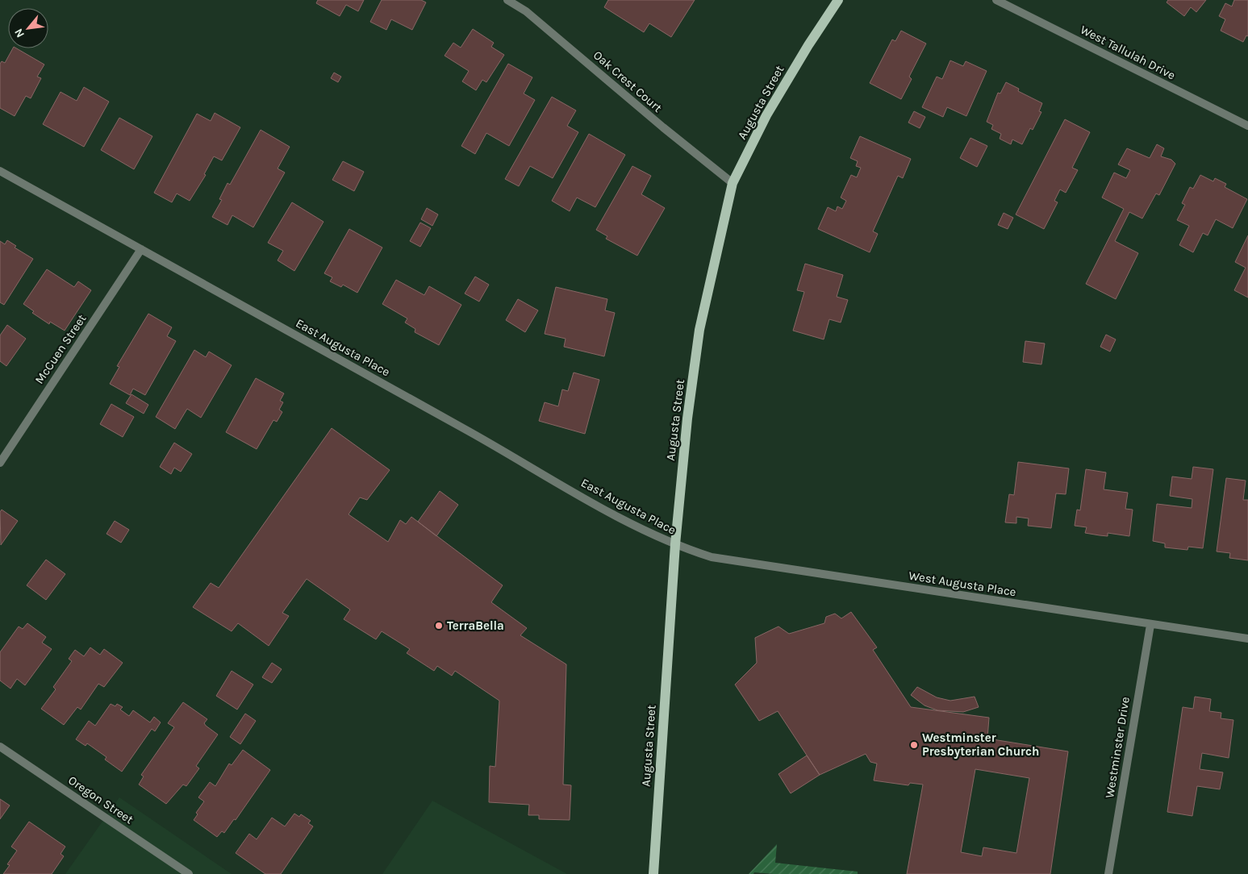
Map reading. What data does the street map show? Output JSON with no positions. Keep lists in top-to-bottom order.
{
  "streets": {
    "main road": ["Augusta Street"],
    "street": [
      "West Tallulah Drive",
      "Oak Crest Court",
      "East Augusta Place",
      "McCuen Street",
      "West Augusta Place",
      "Westminster Drive",
      "Oregon Street"
    ]
  },
  "crossings": [
    ["Oak Crest Court", "Augusta Street"],
    ["Augusta Street", "East Augusta Place"],
    ["Augusta Street", "West Augusta Place"],
    ["East Augusta Place", "McCuen Street"],
    ["East Augusta Place", "West Augusta Place"],
    ["West Augusta Place", "Westminster Drive"]
  ],
  "places": ["TerraBella", "Westminster Presbyterian Church"],
  "north": "bottom left"
}
